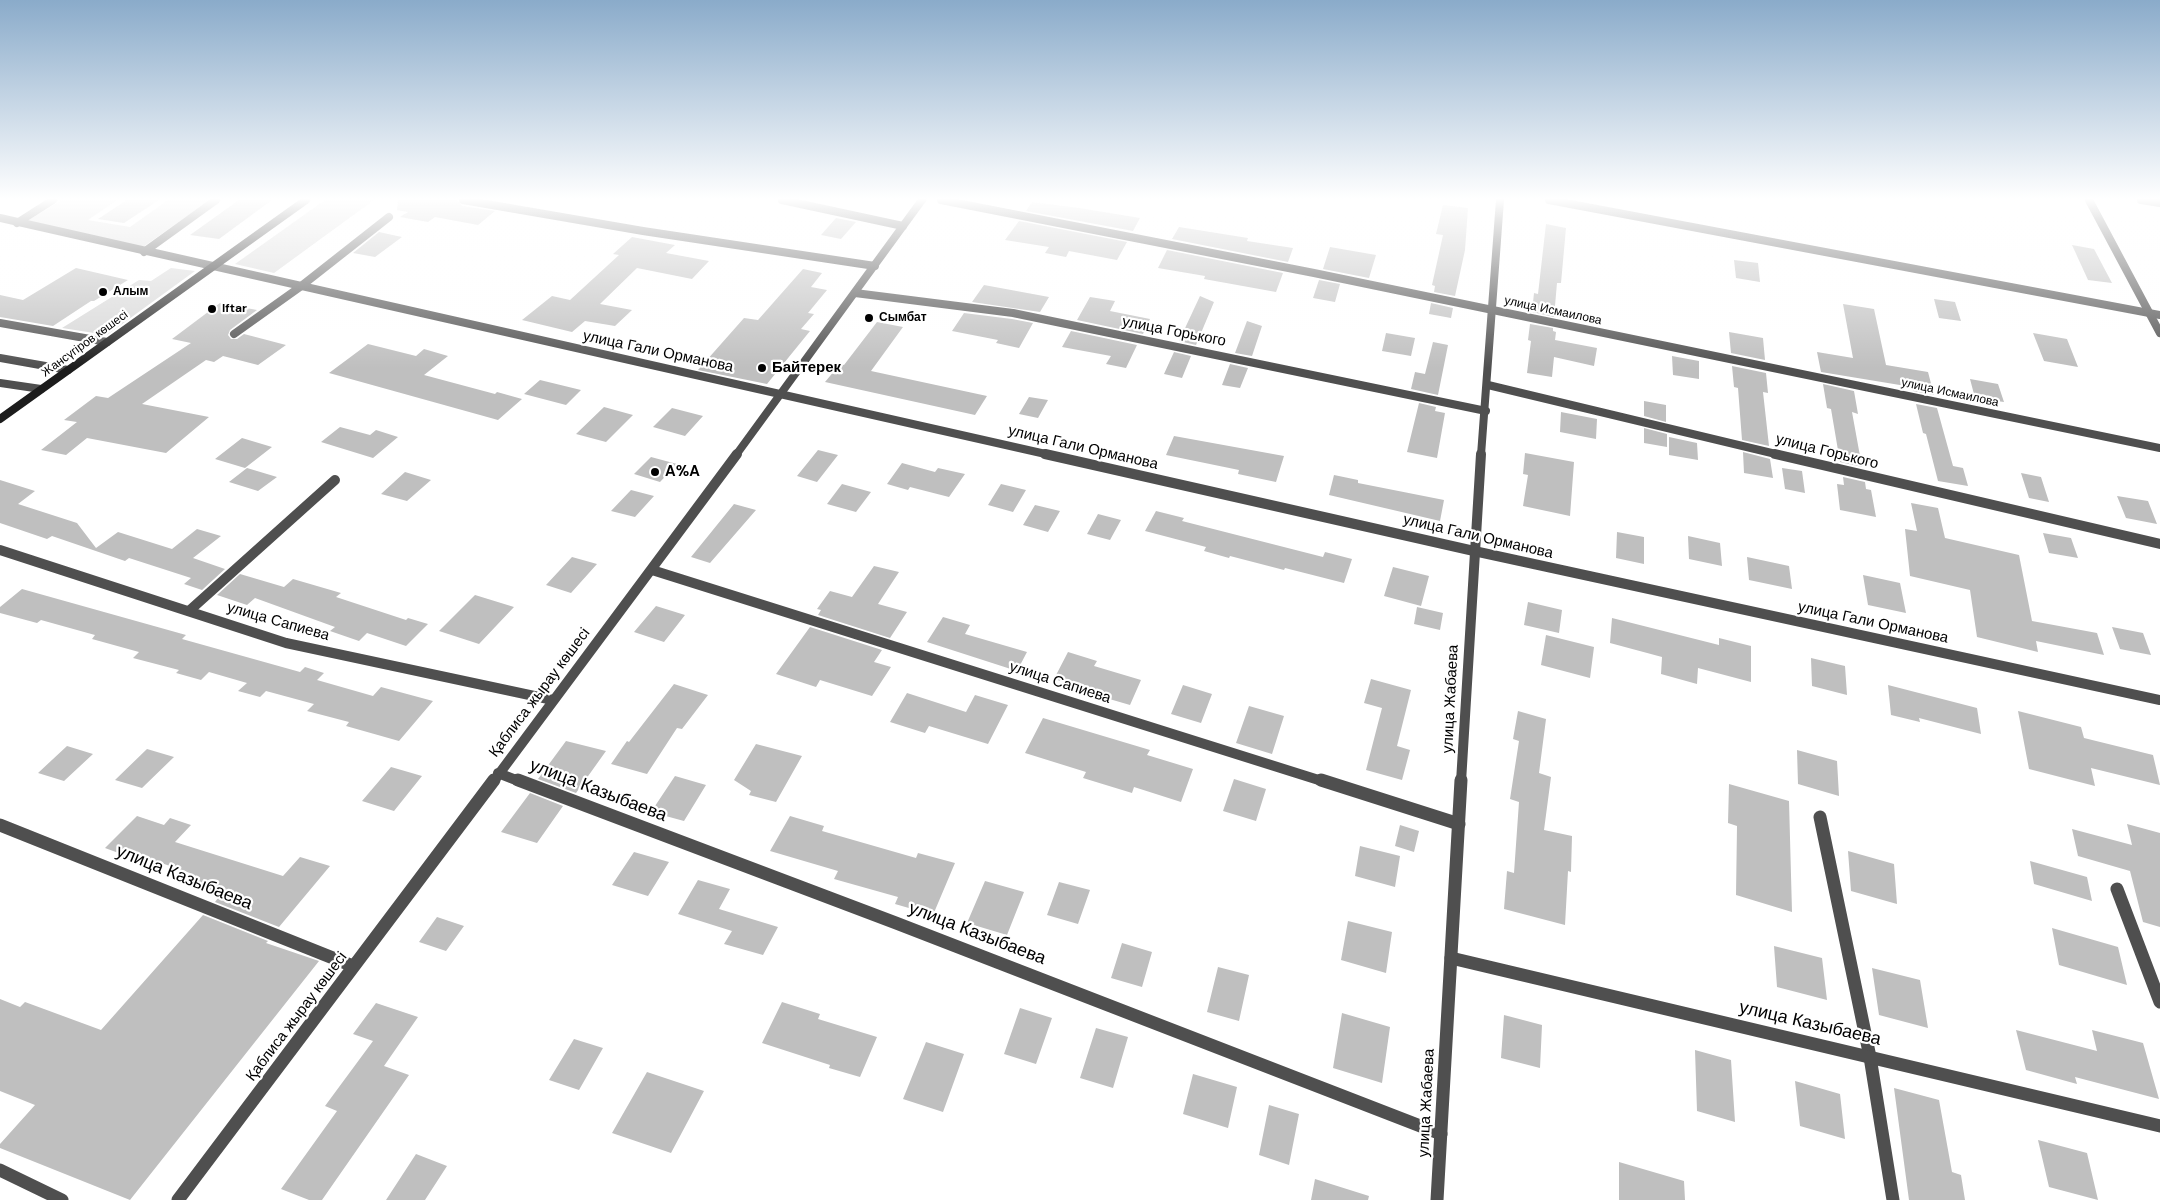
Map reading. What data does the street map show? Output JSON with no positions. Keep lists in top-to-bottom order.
{
  "streets": {
    "main road": ["Жансүгіров көшесі"],
    "street": [
      "улица Исмаилова",
      "улица Горького",
      "улица Гали Орманова",
      "улица Сапиева",
      "Қаблиса жырау көшесі",
      "улица Жабаева",
      "улица Казыбаева"
    ]
  },
  "crossings": [
    ["улица Исмаилова", "улица Жабаева"],
    ["улица Горького", "Қаблиса жырау көшесі"],
    ["улица Горького", "улица Жабаева"],
    ["Жансүгіров көшесі", "улица Гали Орманова"],
    ["улица Гали Орманова", "Қаблиса жырау көшесі"],
    ["улица Гали Орманова", "улица Жабаева"],
    ["улица Сапиева", "Қаблиса жырау көшесі"],
    ["улица Сапиева", "улица Жабаева"],
    ["Қаблиса жырау көшесі", "улица Казыбаева"],
    ["улица Жабаева", "улица Казыбаева"]
  ],
  "places": [
    "Алым",
    "Iftar",
    "Сымбат",
    "Байтерек",
    "A%A"
  ]
}
